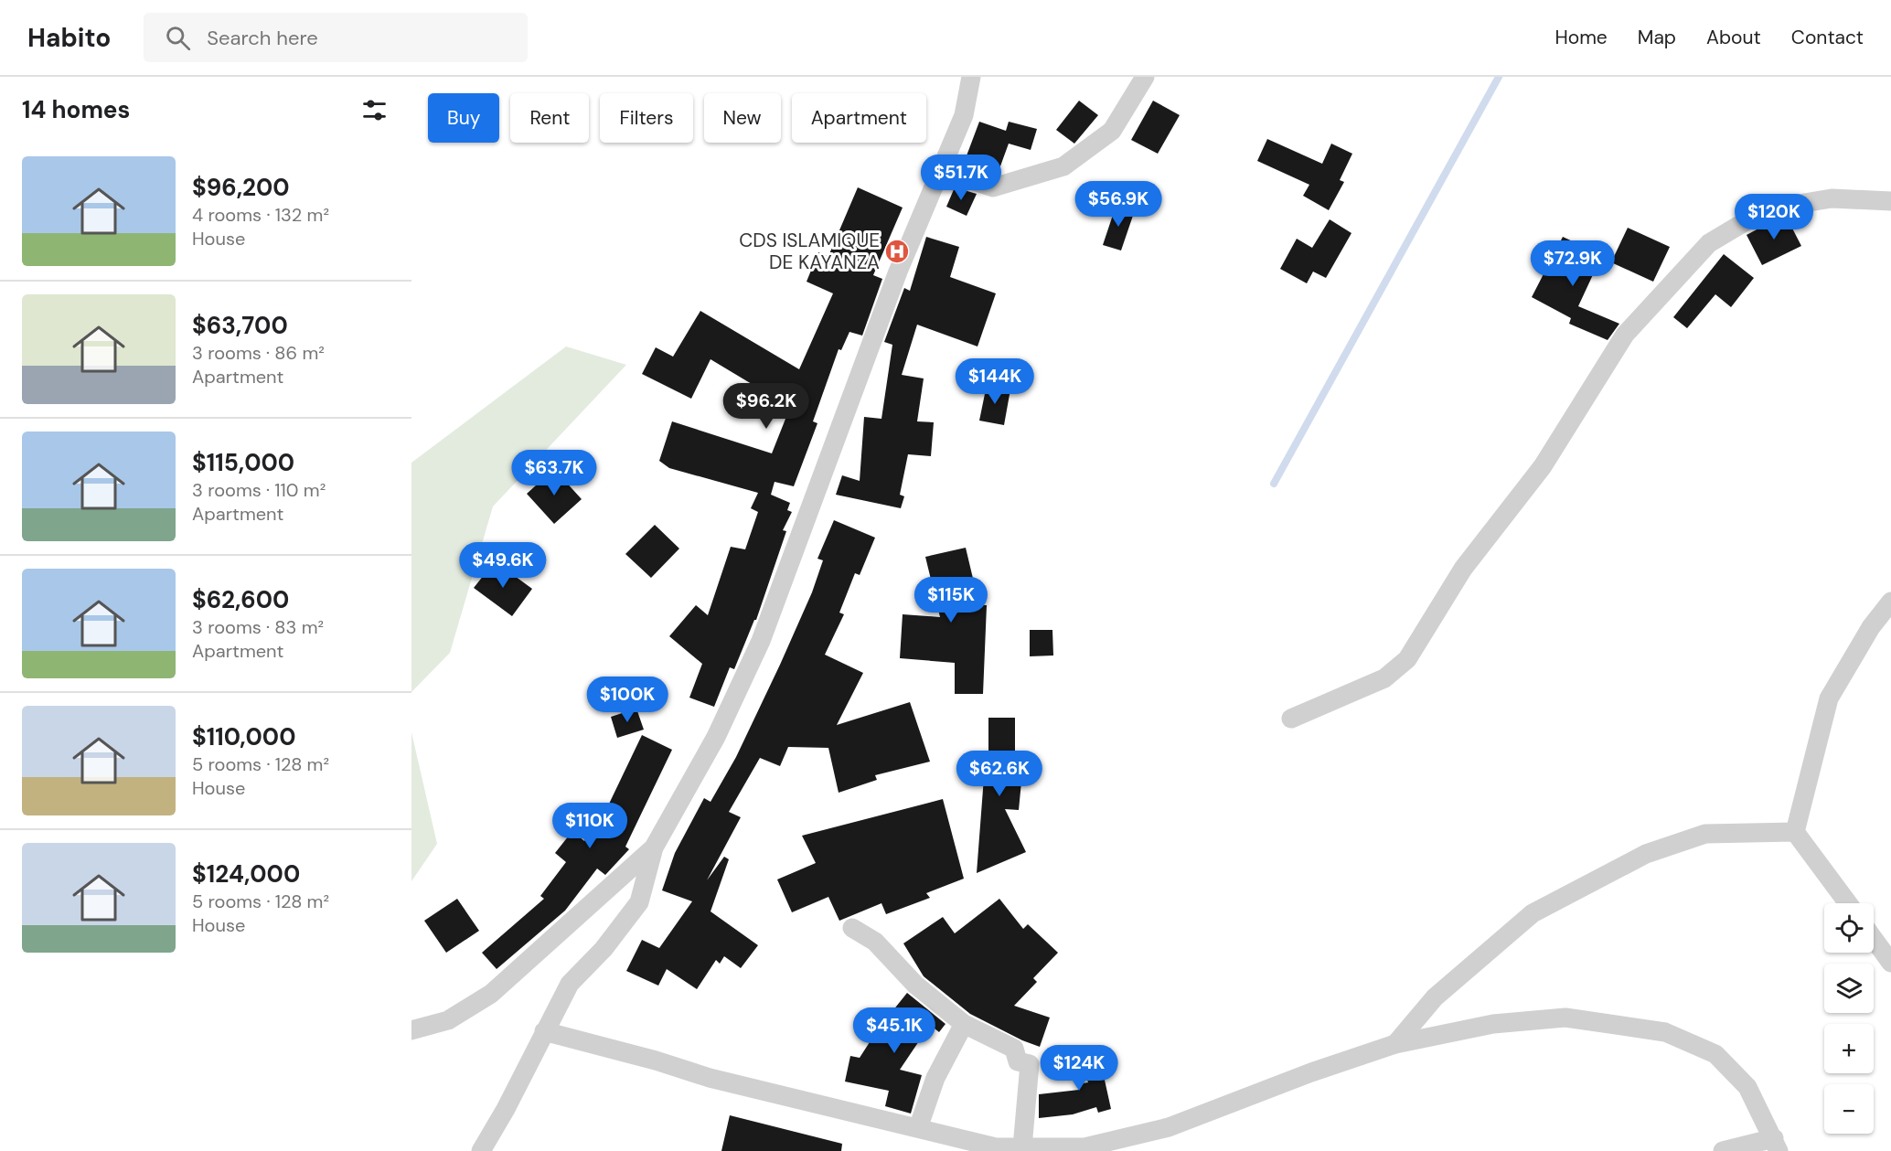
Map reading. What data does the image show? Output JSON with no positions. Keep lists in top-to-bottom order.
{
  "places": {
    "hospital": ["CDS ISLAMIQUE DE KAYANZA"]
  },
  "page": {
    "header": "Habito",
    "search": "Search here",
    "nav": [
      "Home",
      "Map",
      "About",
      "Contact"
    ],
    "heading": "14 homes",
    "chip": [
      "Buy",
      "Rent",
      "Filters",
      "New",
      "Apartment"
    ],
    "list": [
      {
        "name": "$96,200",
        "note": "4 rooms · 132 m² · House"
      },
      {
        "name": "$63,700",
        "note": "3 rooms · 86 m² · Apartment"
      },
      {
        "name": "$115,000",
        "note": "3 rooms · 110 m² · Apartment"
      },
      {
        "name": "$62,600",
        "note": "3 rooms · 83 m² · Apartment"
      },
      {
        "name": "$110,000",
        "note": "5 rooms · 128 m² · House"
      },
      {
        "name": "$124,000",
        "note": "5 rooms · 128 m² · House"
      }
    ],
    "price": [
      "$51.7K",
      "$56.9K",
      "$120K",
      "$72.9K",
      "$144K",
      "$96.2K",
      "$63.7K",
      "$49.6K",
      "$115K",
      "$100K",
      "$62.6K",
      "$110K",
      "$45.1K",
      "$124K"
    ],
    "map_buttons": ["+", "−"]
  }
}
